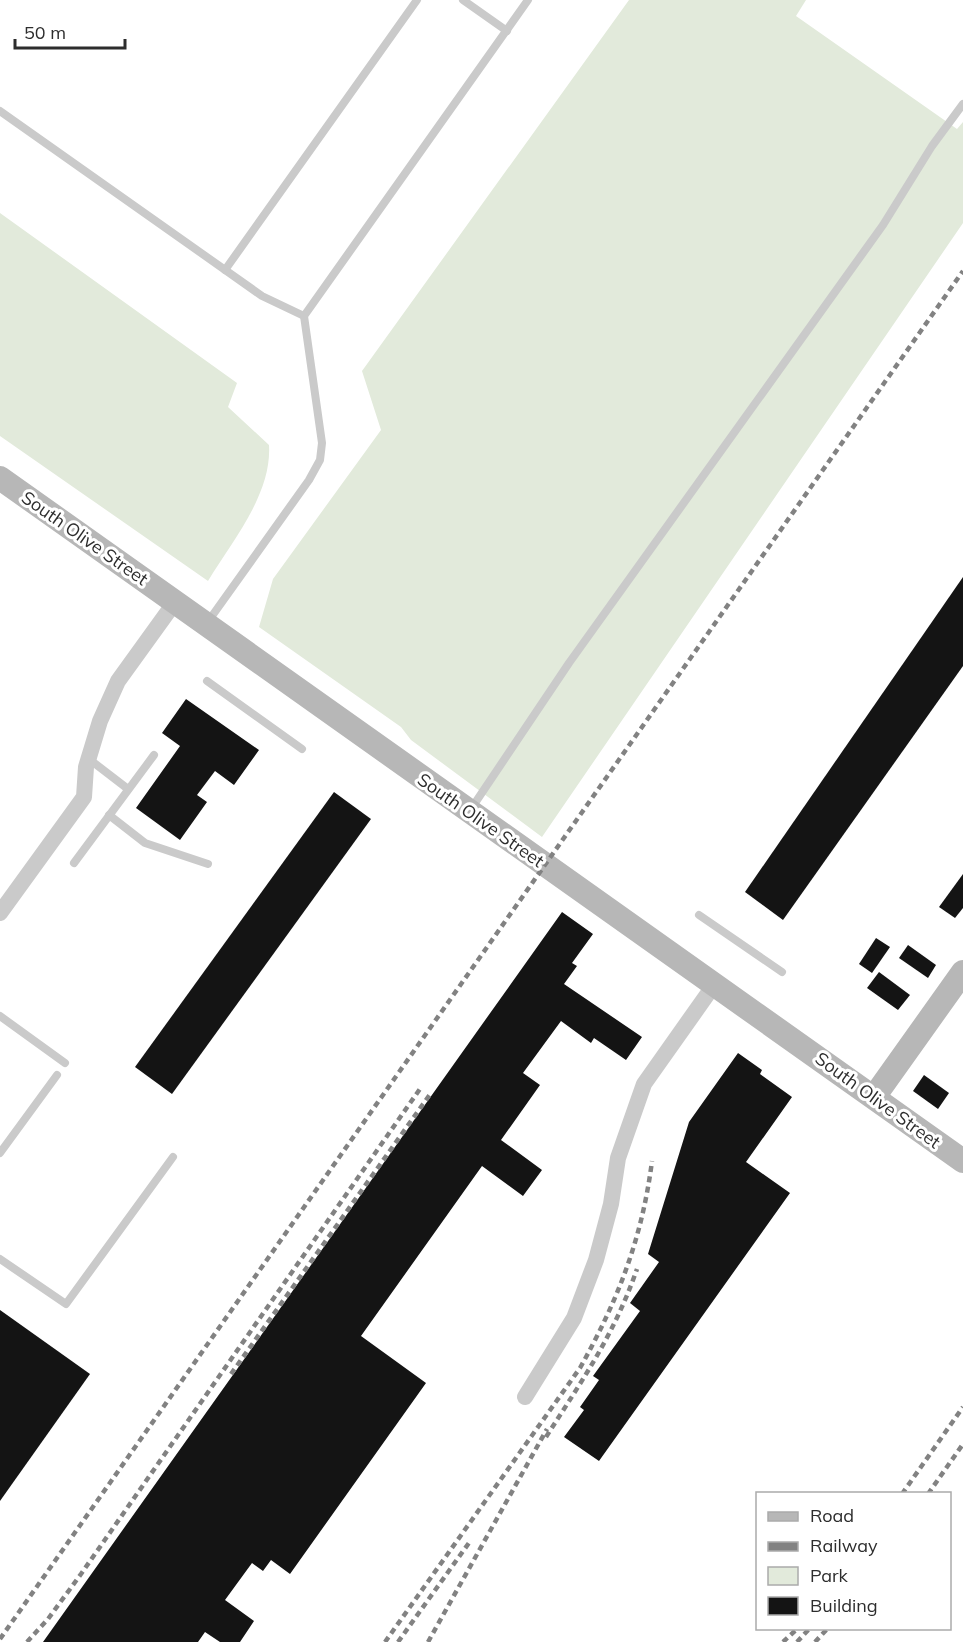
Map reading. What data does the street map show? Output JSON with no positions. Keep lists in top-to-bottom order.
{
  "streets": {
    "street": ["South Olive Street"]
  },
  "legend": [
    "Road",
    "Railway",
    "Park",
    "Building"
  ],
  "scale_bar": "50 m"
}
